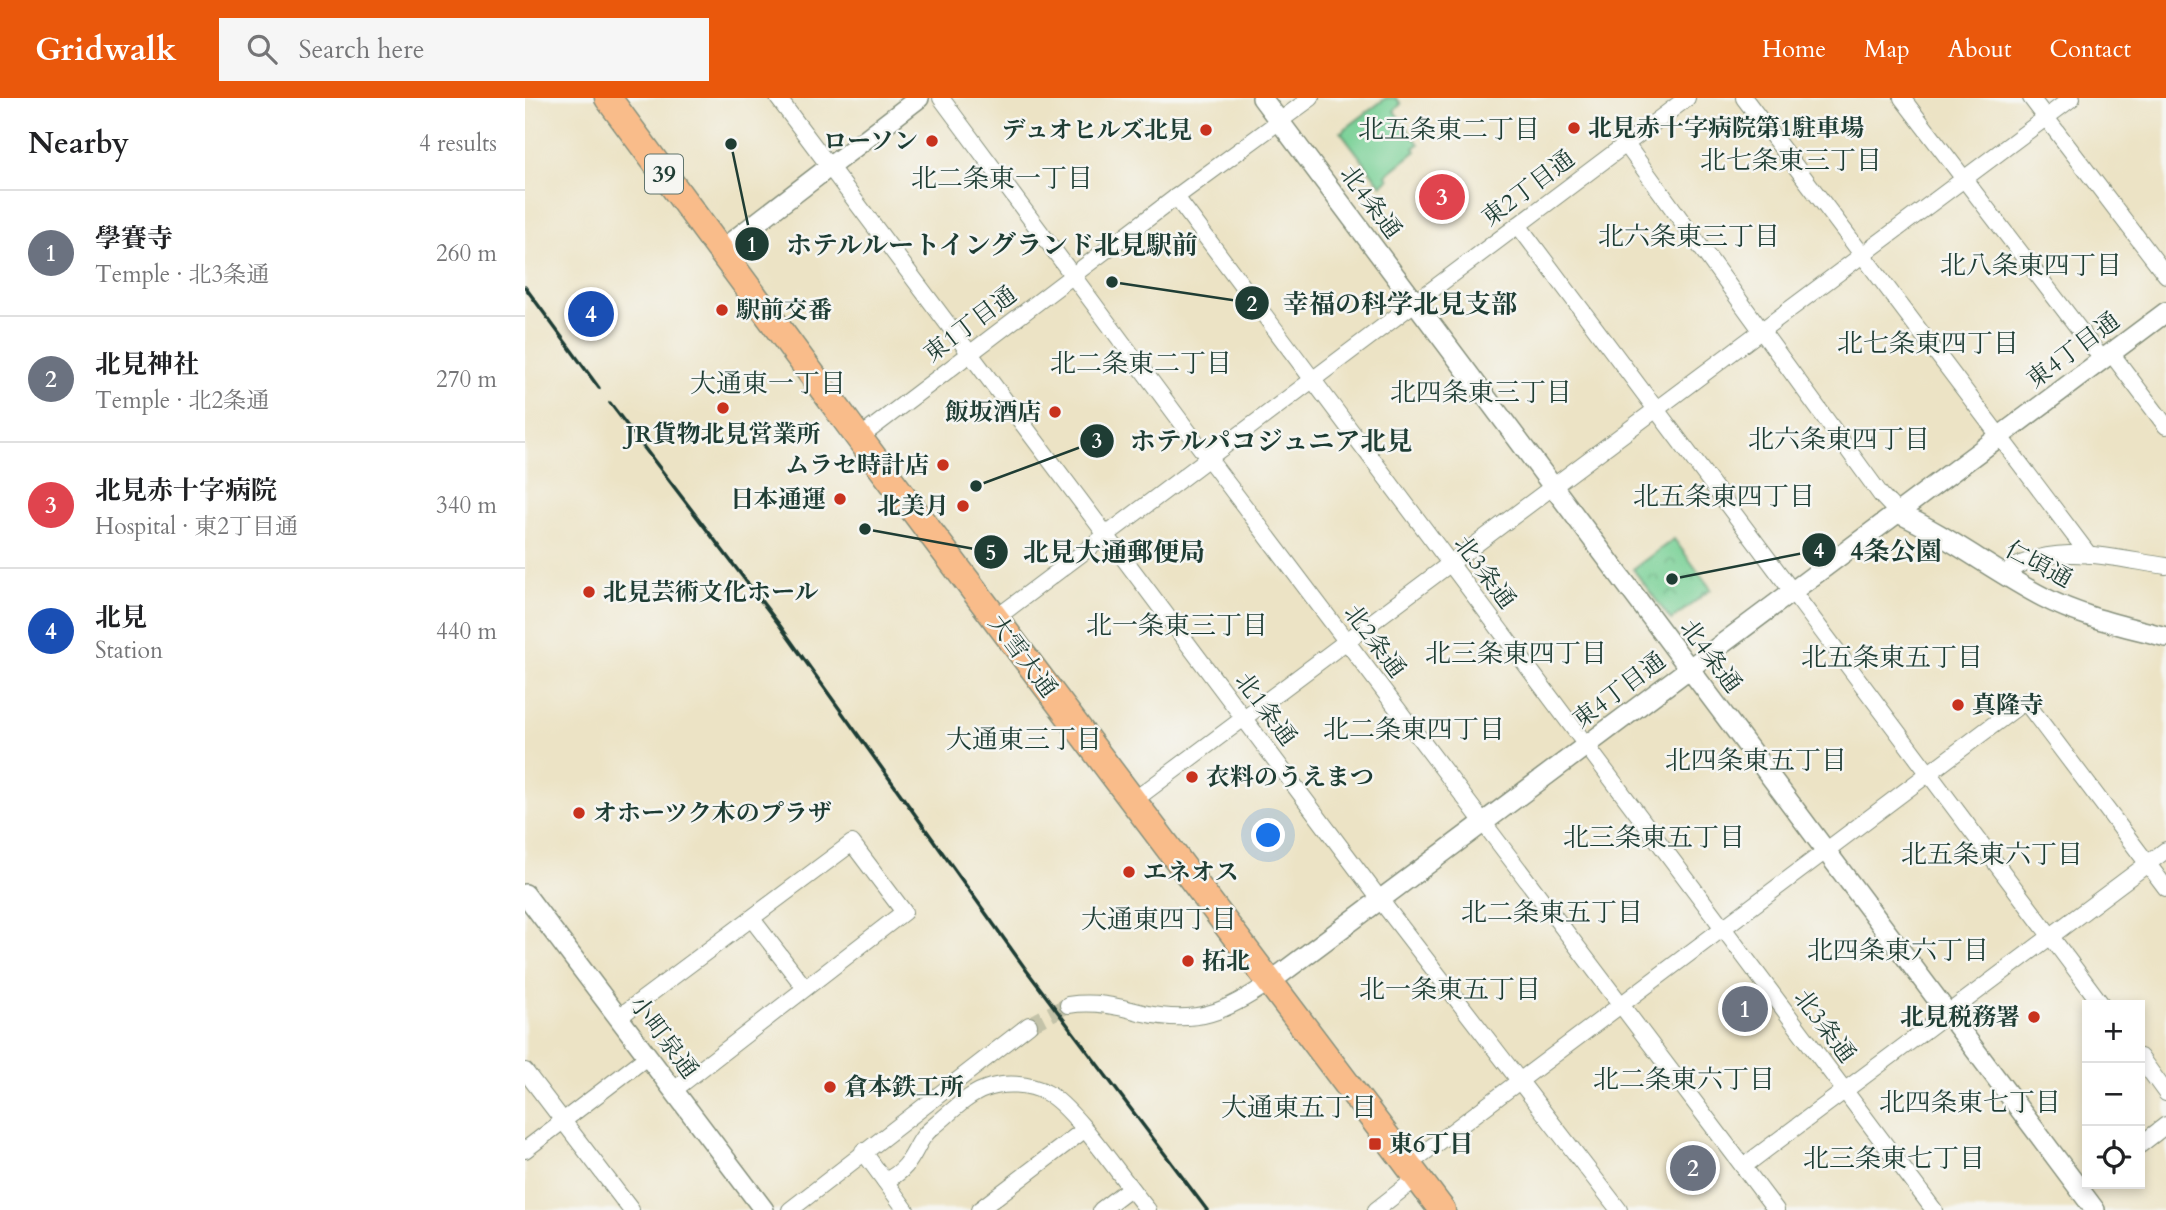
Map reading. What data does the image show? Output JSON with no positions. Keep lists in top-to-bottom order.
{
  "streets": {
    "highway": ["39", "大雪大通"],
    "street": [
      "東2丁目通",
      "北4条通",
      "東1丁目通",
      "東4丁目通",
      "仁頃通",
      "北3条通",
      "北2条通",
      "北1条通",
      "小町泉通"
    ]
  },
  "crossings": [
    ["東2丁目通", "北4条通"],
    ["東2丁目通", "北3条通"],
    ["東2丁目通", "北2条通"],
    ["東2丁目通", "大雪大通"],
    ["東2丁目通", "北1条通"],
    ["北4条通", "東1丁目通"],
    ["北4条通", "東4丁目通"],
    ["東1丁目通", "北3条通"],
    ["東1丁目通", "北2条通"],
    ["東1丁目通", "大雪大通"],
    ["東1丁目通", "北1条通"],
    ["東4丁目通", "仁頃通"],
    ["東4丁目通", "北3条通"],
    ["東4丁目通", "北2条通"],
    ["東4丁目通", "大雪大通"],
    ["東4丁目通", "北1条通"]
  ],
  "districts": [
    "北五条東二丁目",
    "北七条東三丁目",
    "北二条東一丁目",
    "北六条東三丁目",
    "北八条東四丁目",
    "北七条東四丁目",
    "北二条東二丁目",
    "大通東一丁目",
    "北四条東三丁目",
    "北六条東四丁目",
    "北五条東四丁目",
    "北一条東三丁目",
    "北三条東四丁目",
    "北五条東五丁目",
    "北二条東四丁目",
    "大通東三丁目",
    "北四条東五丁目",
    "北三条東五丁目",
    "北五条東六丁目",
    "北二条東五丁目",
    "大通東四丁目",
    "北四条東六丁目",
    "北一条東五丁目",
    "北二条東六丁目",
    "北四条東七丁目",
    "大通東五丁目",
    "北三条東七丁目"
  ],
  "places": {
    "other": [
      "北見赤十字病院第1駐車場",
      "デュオヒルズ北見",
      "ローソン",
      "ホテルルートイングランド北見駅前",
      "幸福の科学北見支部",
      "駅前交番",
      "JR貨物北見営業所",
      "飯坂酒店",
      "ムラセ時計店",
      "ホテルパコジュニア北見",
      "日本通運",
      "北美月",
      "北見大通郵便局",
      "4条公園",
      "北見芸術文化ホール",
      "真隆寺",
      "衣料のうえまつ",
      "オホーツク木のプラザ",
      "エネオス",
      "拓北",
      "北見税務署",
      "倉本鉄工所"
    ],
    "transit": ["東6丁目"]
  },
  "page": {
    "header": "Gridwalk",
    "search": "Search here",
    "nav": [
      "Home",
      "Map",
      "About",
      "Contact"
    ],
    "heading": ["Nearby", "4 results"],
    "pins": [
      "3",
      "4",
      "1",
      "2"
    ],
    "list": [
      {
        "mark": "1",
        "name": "學賽寺",
        "note": "Temple · 北3条通",
        "value": "260 m"
      },
      {
        "mark": "2",
        "name": "北見神社",
        "note": "Temple · 北2条通",
        "value": "270 m"
      },
      {
        "mark": "3",
        "name": "北見赤十字病院",
        "note": "Hospital · 東2丁目通",
        "value": "340 m"
      },
      {
        "mark": "4",
        "name": "北見",
        "note": "Station",
        "value": "440 m"
      }
    ],
    "map_buttons": ["+", "−"]
  }
}
